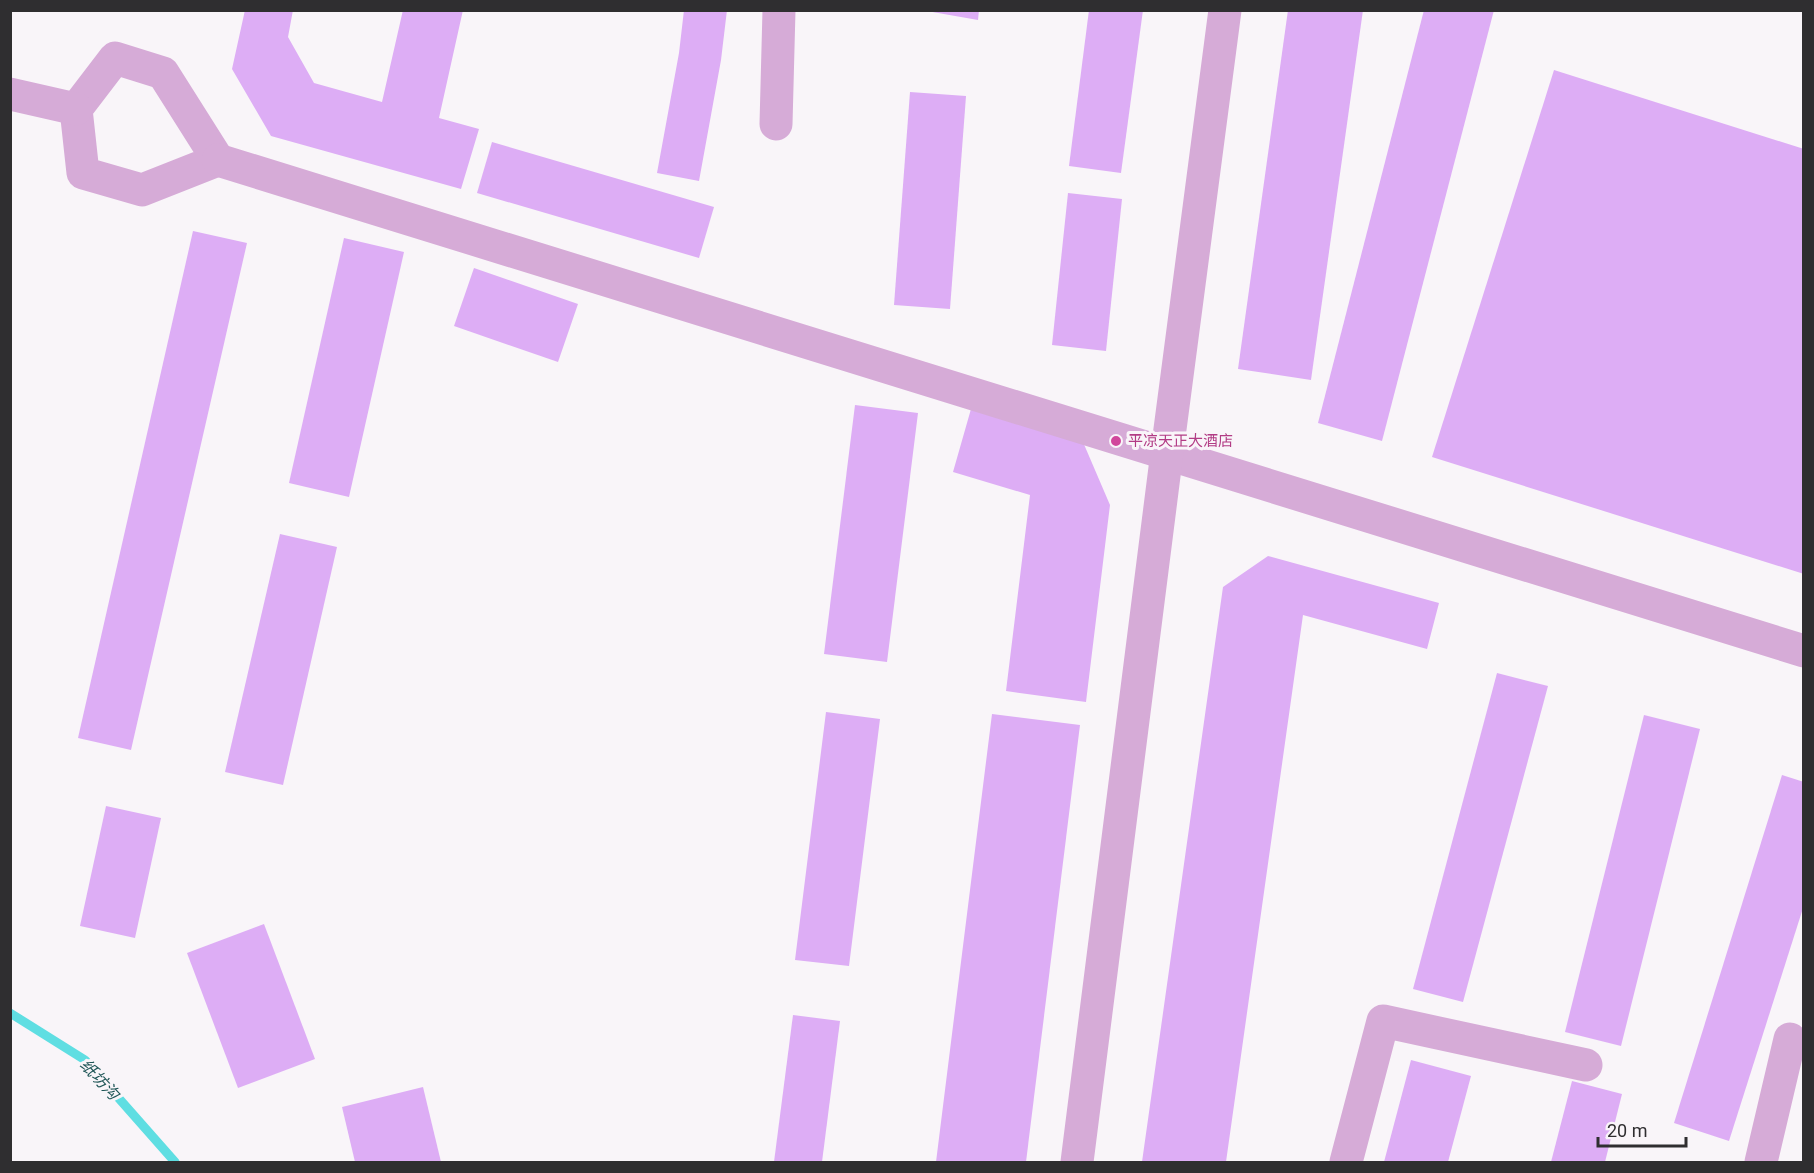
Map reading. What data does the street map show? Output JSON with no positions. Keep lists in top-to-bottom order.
{
  "water": ["纸坊沟"],
  "places": ["平凉天正大酒店"],
  "scale_bar": "20 m"
}
